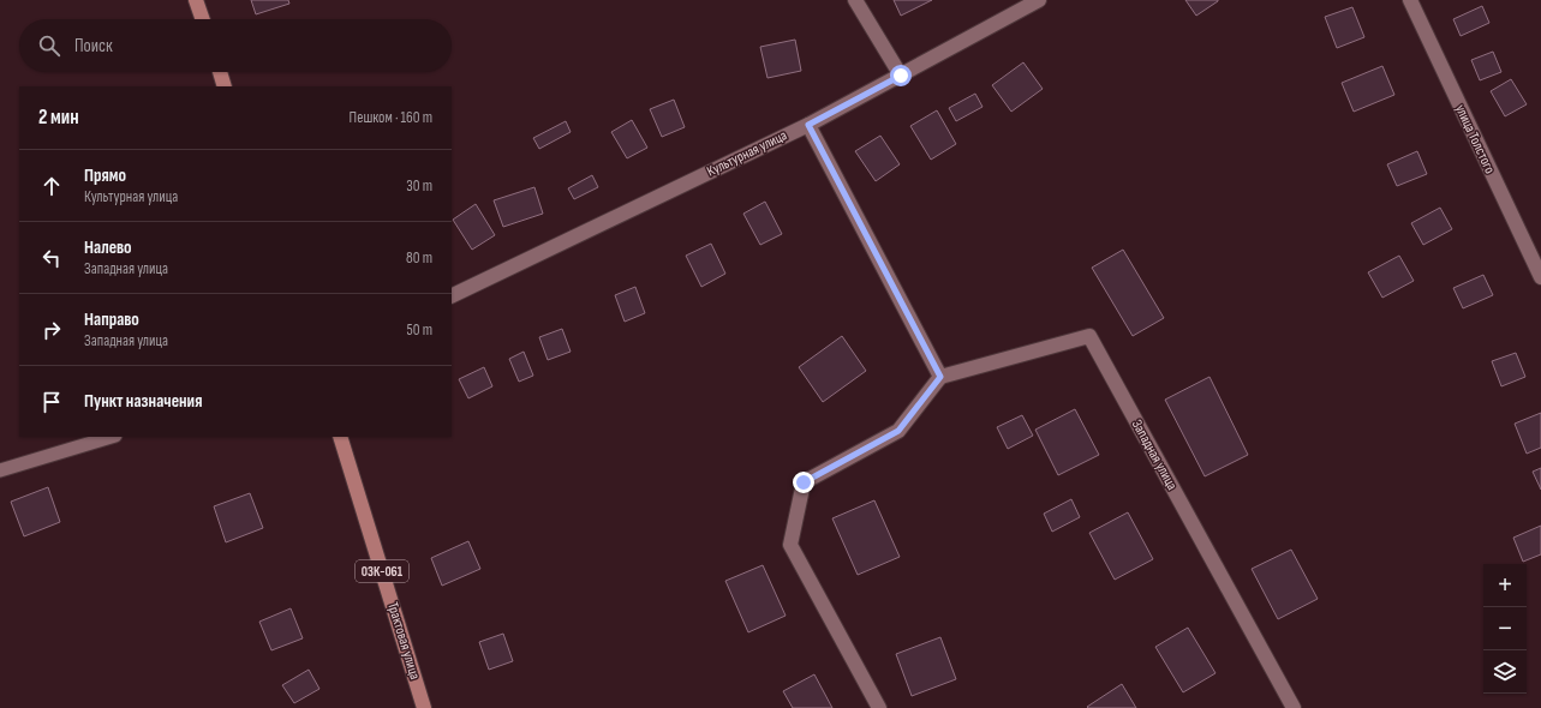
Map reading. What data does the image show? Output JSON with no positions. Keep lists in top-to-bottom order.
{
  "streets": {
    "main road": ["03К-061", "Трактовая улица"],
    "street": ["улица Толстого", "Культурная улица", "Западная улица"]
  },
  "page": {
    "search": "Поиск",
    "heading": ["2 мин", "Пешком · 160 m"],
    "list": [
      ["Прямо", "Культурная улица", "30 m"],
      ["Налево", "Западная улица", "80 m"],
      ["Направо", "Западная улица", "50 m"],
      "Пункт назначения"
    ],
    "map_buttons": ["+", "−"]
  }
}
